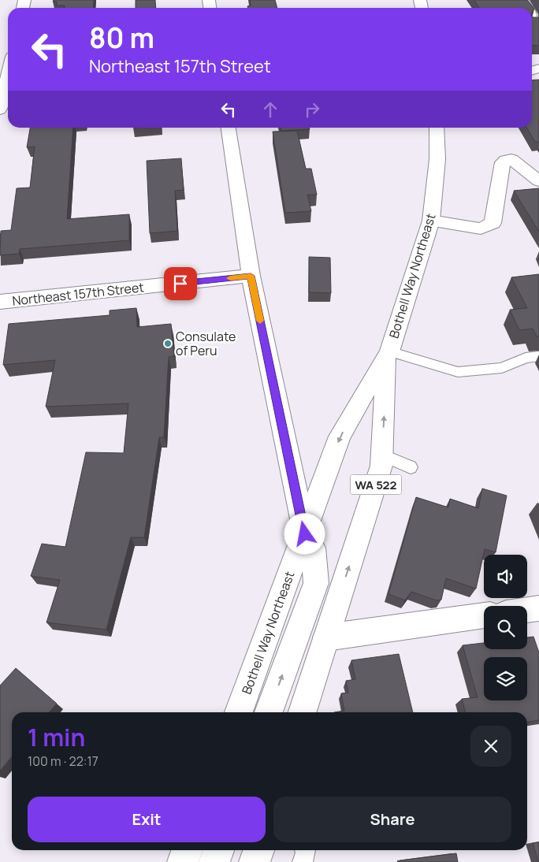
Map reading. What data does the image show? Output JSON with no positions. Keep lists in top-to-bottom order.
{
  "streets": {
    "street": ["Bothell Way Northeast", "Northeast 157th Street", "WA 522"]
  },
  "places": ["Consulate of Peru"],
  "page": {
    "turn": ["80 m", "Northeast 157th Street"],
    "heading": ["1 min", "100 m · 22:17"],
    "buttons": ["Exit", "Share"]
  }
}
